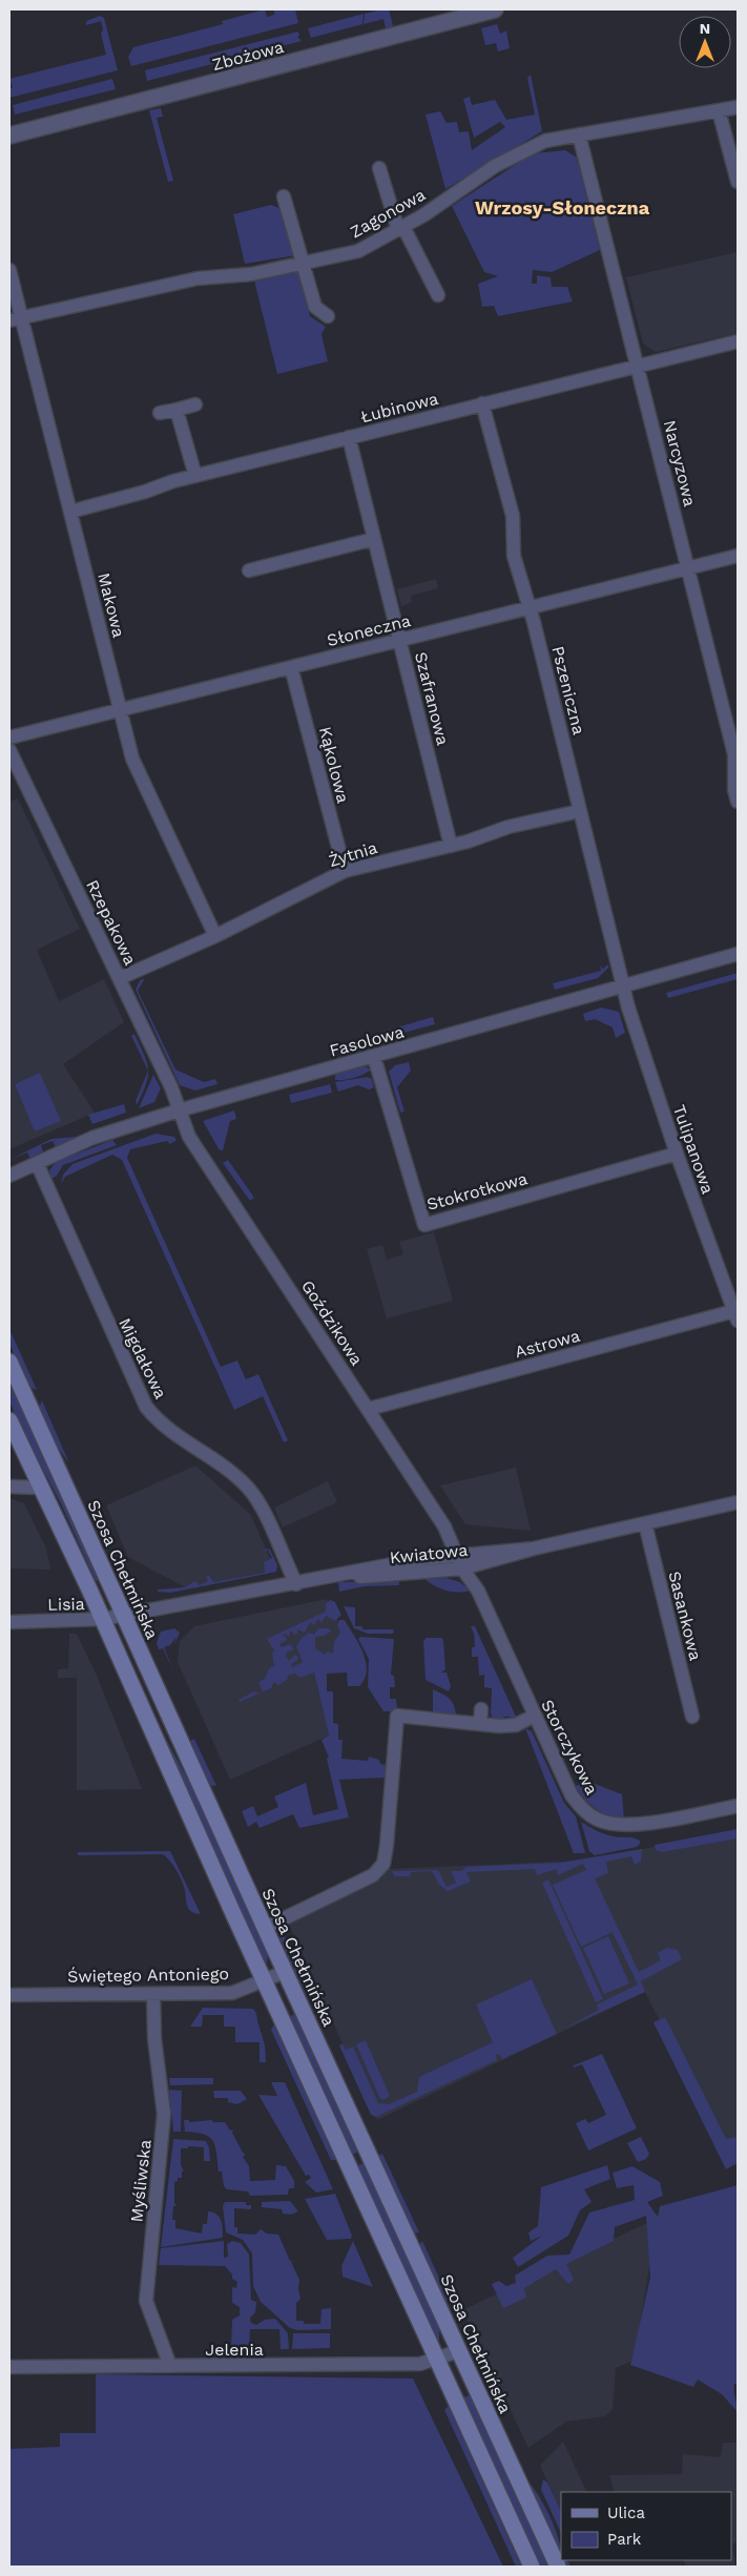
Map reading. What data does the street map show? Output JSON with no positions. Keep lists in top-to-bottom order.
{
  "streets": {
    "main road": ["Szosa Chełmińska"],
    "street": [
      "Zbożowa",
      "Zagonowa",
      "Łubinowa",
      "Narcyzowa",
      "Makowa",
      "Słoneczna",
      "Pszeniczna",
      "Szafranowa",
      "Kąkolowa",
      "Żytnia",
      "Rzepakowa",
      "Fasolowa",
      "Tulipanowa",
      "Stokrotkowa",
      "Goździkowa",
      "Astrowa",
      "Migdałowa",
      "Kwiatowa",
      "Lisia",
      "Sasankowa",
      "Storczykowa",
      "Świętego Antoniego",
      "Myśliwska",
      "Jelenia"
    ]
  },
  "crossings": [
    ["Zagonowa", "Narcyzowa"],
    ["Zagonowa", "Makowa"],
    ["Łubinowa", "Narcyzowa"],
    ["Łubinowa", "Makowa"],
    ["Łubinowa", "Pszeniczna"],
    ["Łubinowa", "Szafranowa"],
    ["Narcyzowa", "Słoneczna"],
    ["Makowa", "Słoneczna"],
    ["Makowa", "Żytnia"],
    ["Słoneczna", "Pszeniczna"],
    ["Słoneczna", "Szafranowa"],
    ["Słoneczna", "Kąkolowa"],
    ["Pszeniczna", "Żytnia"],
    ["Pszeniczna", "Fasolowa"],
    ["Pszeniczna", "Tulipanowa"],
    ["Szafranowa", "Żytnia"],
    ["Kąkolowa", "Żytnia"],
    ["Żytnia", "Rzepakowa"],
    ["Rzepakowa", "Fasolowa"],
    ["Rzepakowa", "Goździkowa"],
    ["Fasolowa", "Tulipanowa"],
    ["Fasolowa", "Stokrotkowa"],
    ["Fasolowa", "Goździkowa"],
    ["Fasolowa", "Migdałowa"],
    ["Tulipanowa", "Stokrotkowa"],
    ["Tulipanowa", "Astrowa"],
    ["Goździkowa", "Astrowa"],
    ["Goździkowa", "Kwiatowa"],
    ["Goździkowa", "Storczykowa"],
    ["Migdałowa", "Kwiatowa"],
    ["Kwiatowa", "Szosa Chełmińska"],
    ["Kwiatowa", "Lisia"],
    ["Kwiatowa", "Sasankowa"],
    ["Kwiatowa", "Storczykowa"],
    ["Szosa Chełmińska", "Lisia"],
    ["Szosa Chełmińska", "Świętego Antoniego"],
    ["Szosa Chełmińska", "Jelenia"],
    ["Świętego Antoniego", "Myśliwska"],
    ["Myśliwska", "Jelenia"]
  ],
  "districts": ["Wrzosy-Słoneczna"],
  "legend": ["Ulica", "Park"],
  "north": "top"
}
